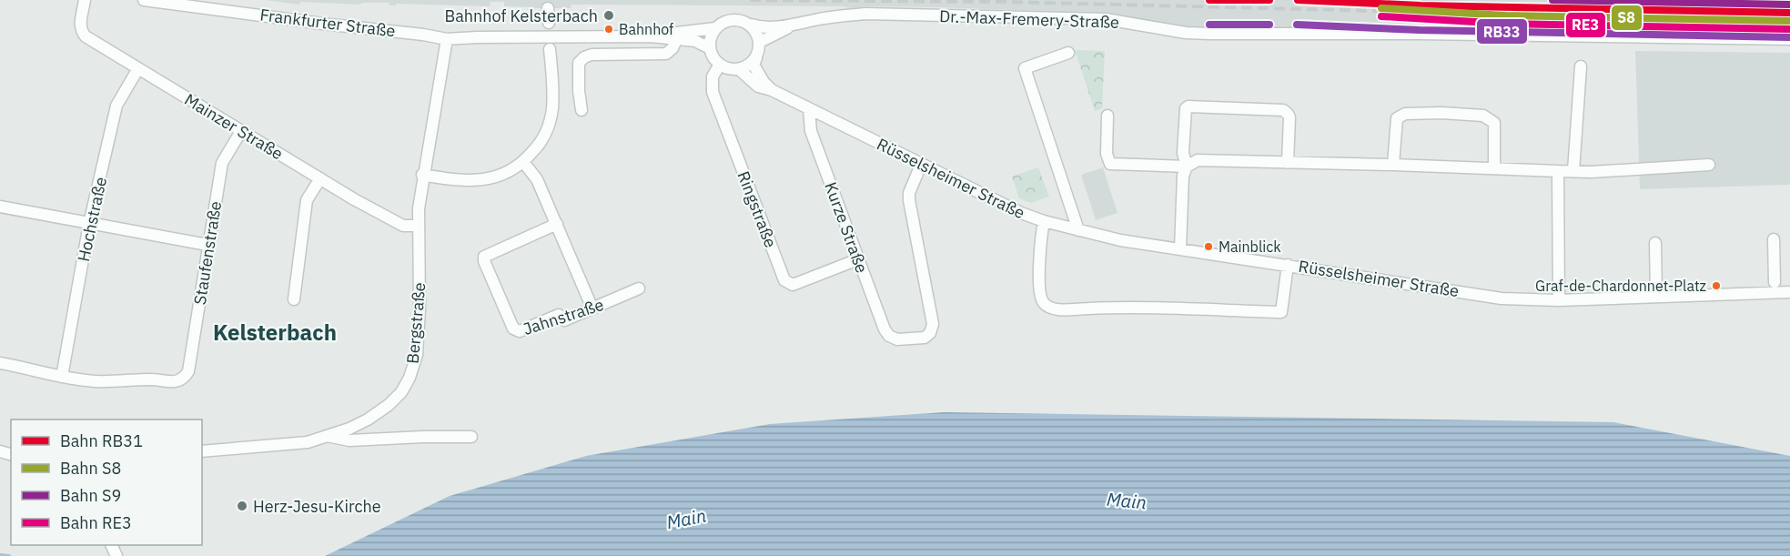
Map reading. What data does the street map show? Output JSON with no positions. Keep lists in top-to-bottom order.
{
  "streets": {
    "street": [
      "Dr.-Max-Fremery-Straße",
      "Frankfurter Straße",
      "Mainzer Straße",
      "Rüsselsheimer Straße",
      "Ringstraße",
      "Hochstraße",
      "Kurze Straße",
      "Staufenstraße",
      "Jahnstraße",
      "Bergstraße"
    ]
  },
  "crossings": [
    ["Dr.-Max-Fremery-Straße", "Rüsselsheimer Straße"],
    ["Dr.-Max-Fremery-Straße", "Ringstraße"],
    ["Frankfurter Straße", "Bergstraße"],
    ["Mainzer Straße", "Hochstraße"],
    ["Mainzer Straße", "Staufenstraße"],
    ["Mainzer Straße", "Bergstraße"],
    ["Rüsselsheimer Straße", "Ringstraße"],
    ["Rüsselsheimer Straße", "Kurze Straße"],
    ["Ringstraße", "Kurze Straße"],
    ["Hochstraße", "Staufenstraße"]
  ],
  "districts": ["Kelsterbach"],
  "water": ["Main"],
  "places": [
    "Bahnhof Kelsterbach",
    "Bahnhof",
    "Mainblick",
    "Graf-de-Chardonnet-Platz",
    "Herz-Jesu-Kirche"
  ],
  "lines": [
    "rail line RB31",
    "rail line S9",
    "rail line S8",
    "rail line RE3",
    "transit line RB33"
  ],
  "legend": [
    "Bahn RB31",
    "Bahn S8",
    "Bahn S9",
    "Bahn RE3"
  ]
}
